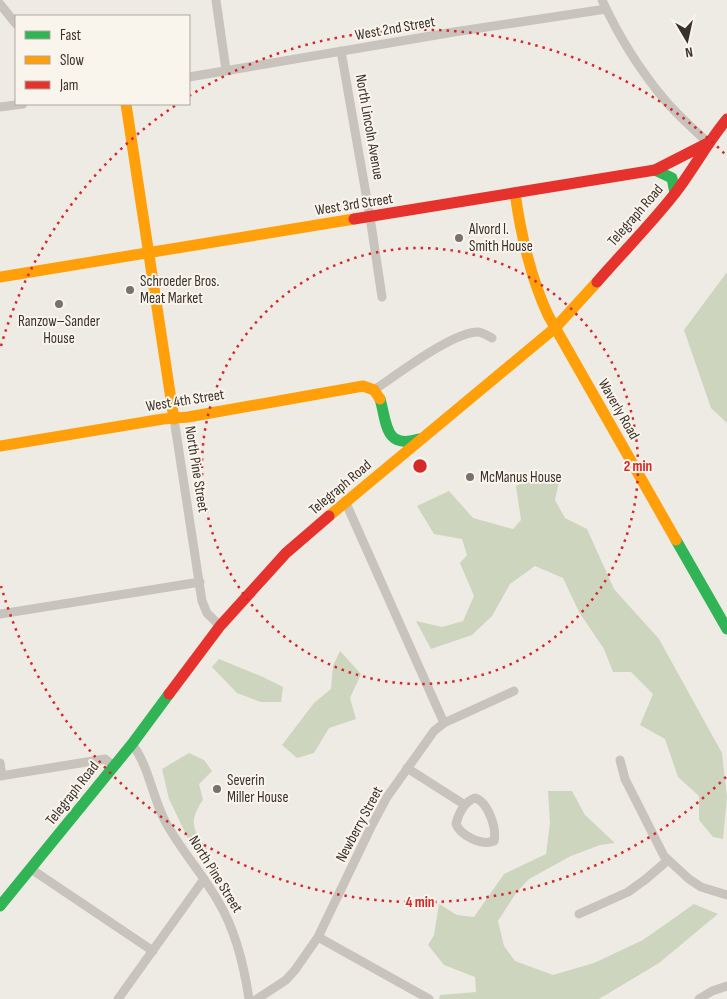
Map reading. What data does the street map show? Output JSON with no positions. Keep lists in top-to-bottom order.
{
  "streets": {
    "street": [
      "West 2nd Street",
      "North Lincoln Avenue",
      "West 3rd Street",
      "Telegraph Road",
      "West 4th Street",
      "Waverly Road",
      "North Pine Street",
      "Newberry Street"
    ]
  },
  "crossings": [
    ["West 2nd Street", "North Lincoln Avenue"],
    ["North Lincoln Avenue", "West 3rd Street"],
    ["West 3rd Street", "Telegraph Road"],
    ["West 3rd Street", "Waverly Road"],
    ["West 3rd Street", "North Pine Street"],
    ["Telegraph Road", "Waverly Road"],
    ["Telegraph Road", "North Pine Street"],
    ["West 4th Street", "North Pine Street"]
  ],
  "places": [
    "Alvord I. Smith House",
    "Schroeder Bros. Meat Market",
    "Ranzow–Sander House",
    "McManus House",
    "Severin Miller House"
  ],
  "legend": ["Fast", "Slow", "Jam"],
  "north": "bottom",
  "rings": ["2 min", "4 min"]
}
